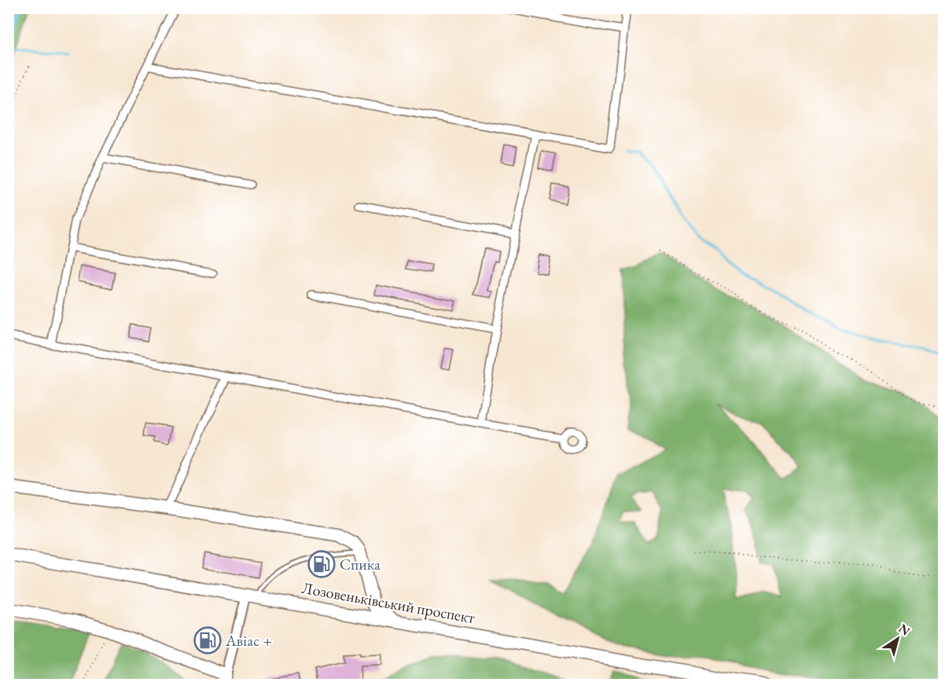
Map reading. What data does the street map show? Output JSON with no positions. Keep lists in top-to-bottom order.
{
  "streets": {
    "highway": ["Лозовеньківський проспект"]
  },
  "places": {
    "fuel station": ["Спика", "Авiас +"]
  },
  "north": "top right"
}
